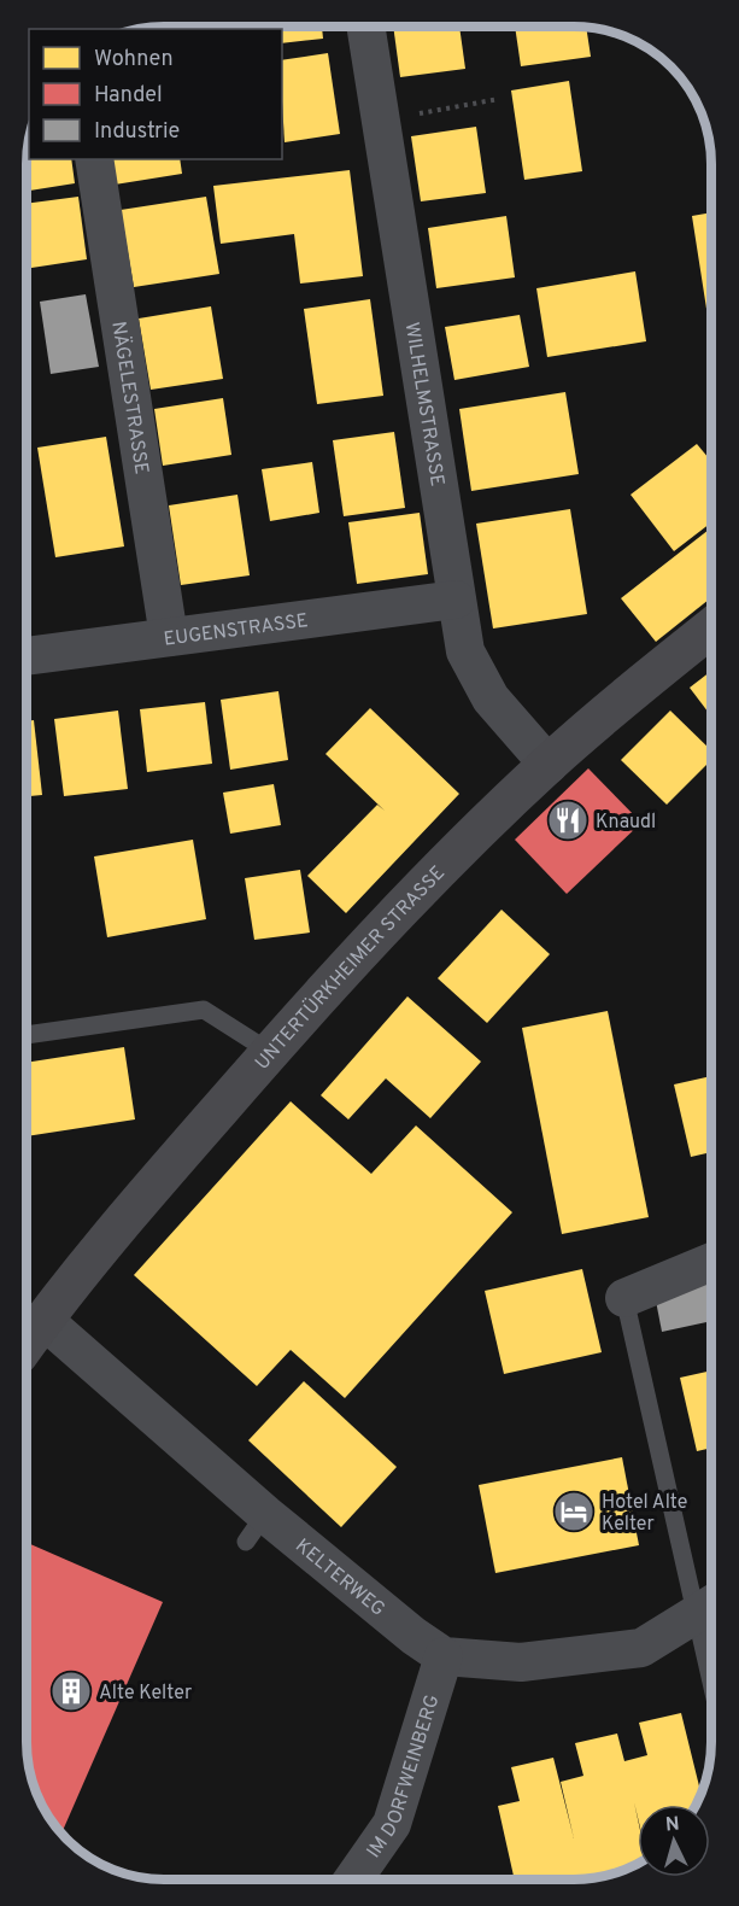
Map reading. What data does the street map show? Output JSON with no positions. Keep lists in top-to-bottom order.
{
  "streets": {
    "main road": ["UNTERTÜRKHEIMER STRASSE"],
    "street": [
      "NÄGELESTRASSE",
      "WILHELMSTRASSE",
      "EUGENSTRASSE",
      "KELTERWEG",
      "IM DORFWEINBERG"
    ]
  },
  "crossings": [
    ["NÄGELESTRASSE", "EUGENSTRASSE"],
    ["WILHELMSTRASSE", "EUGENSTRASSE"],
    ["WILHELMSTRASSE", "UNTERTÜRKHEIMER STRASSE"],
    ["UNTERTÜRKHEIMER STRASSE", "KELTERWEG"],
    ["KELTERWEG", "IM DORFWEINBERG"]
  ],
  "places": {
    "restaurant": ["Knaudl"],
    "hotel": ["Hotel Alte Kelter"],
    "building": ["Alte Kelter"]
  },
  "legend": ["Wohnen", "Handel", "Industrie"],
  "north": "top"
}
